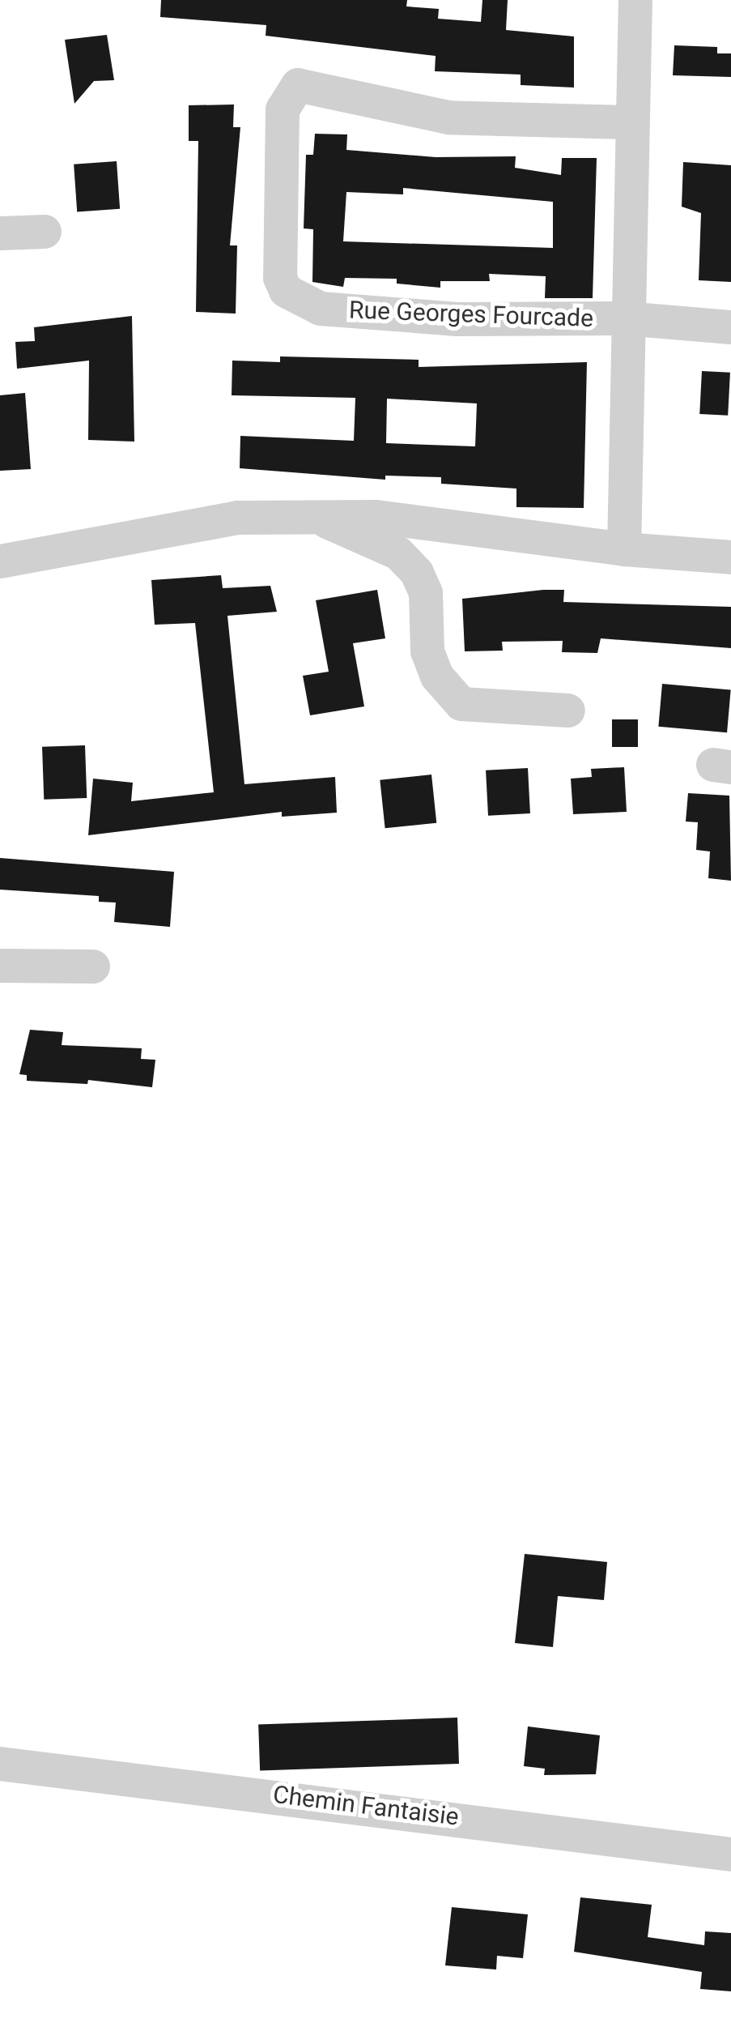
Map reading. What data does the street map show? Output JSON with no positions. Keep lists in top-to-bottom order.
{
  "streets": {
    "street": ["Rue Georges Fourcade", "Chemin Fantaisie"]
  }
}
